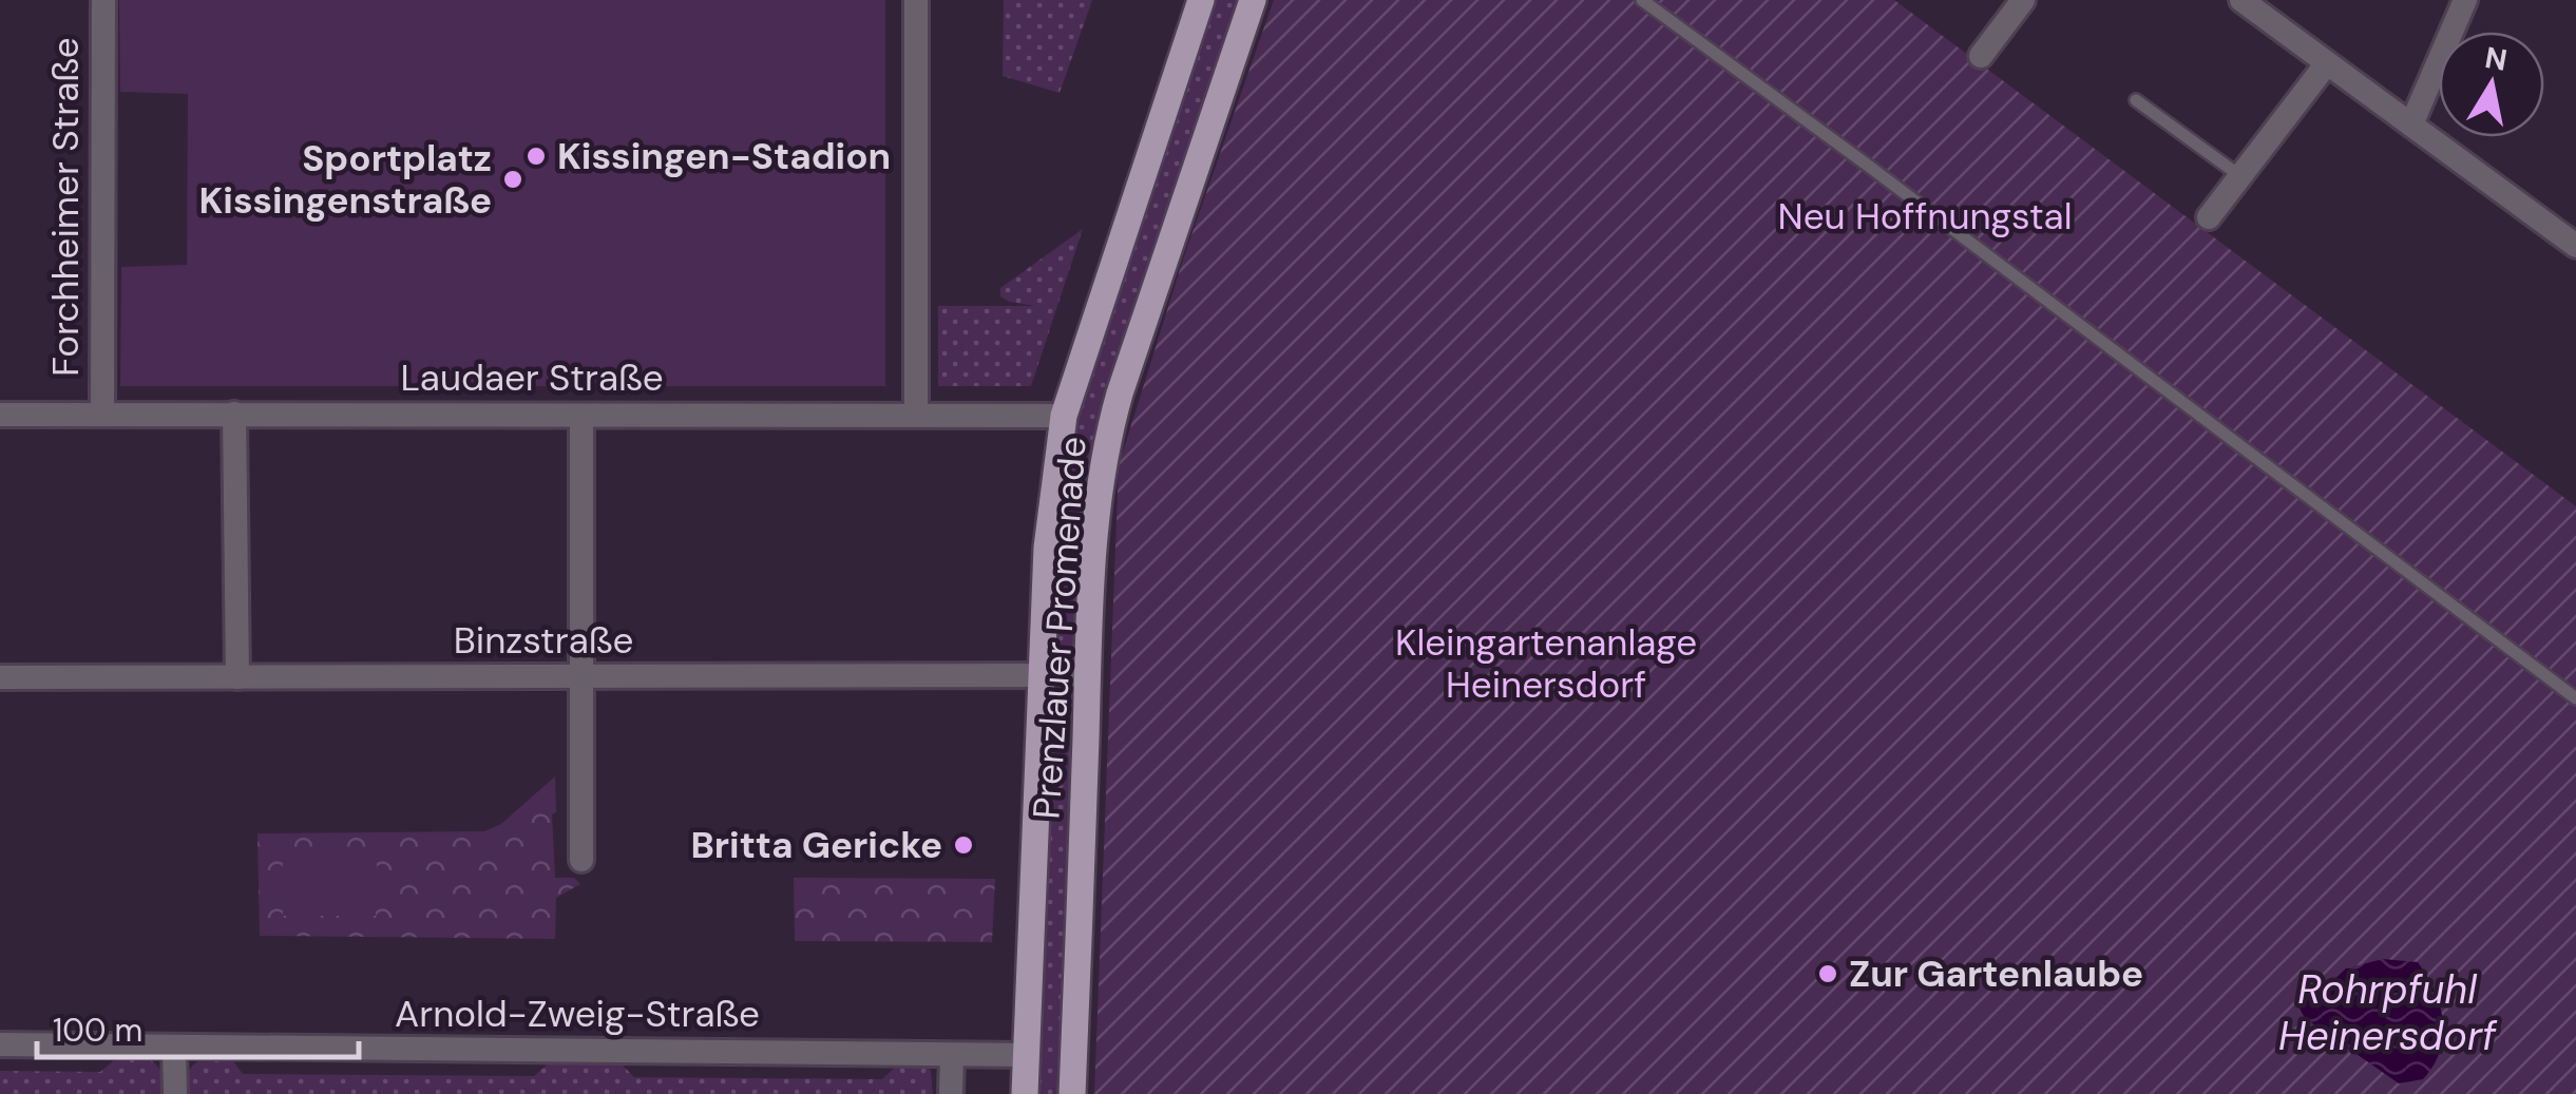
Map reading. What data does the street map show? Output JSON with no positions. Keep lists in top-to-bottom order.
{
  "streets": {
    "main road": ["Prenzlauer Promenade"],
    "street": [
      "Forchheimer Straße",
      "Laudaer Straße",
      "Binzstraße",
      "Arnold-Zweig-Straße"
    ]
  },
  "crossings": [
    ["Forchheimer Straße", "Laudaer Straße"],
    ["Laudaer Straße", "Prenzlauer Promenade"],
    ["Prenzlauer Promenade", "Binzstraße"],
    ["Prenzlauer Promenade", "Arnold-Zweig-Straße"]
  ],
  "water": ["Rohrpfuhl Heinersdorf"],
  "parks": ["Neu Hoffnungstal", "Kleingartenanlage Heinersdorf"],
  "places": [
    "Kissingen-Stadion",
    "Sportplatz Kissingenstraße",
    "Britta Gericke",
    "Zur Gartenlaube"
  ],
  "scale_bar": "100 m",
  "north": "top"
}
